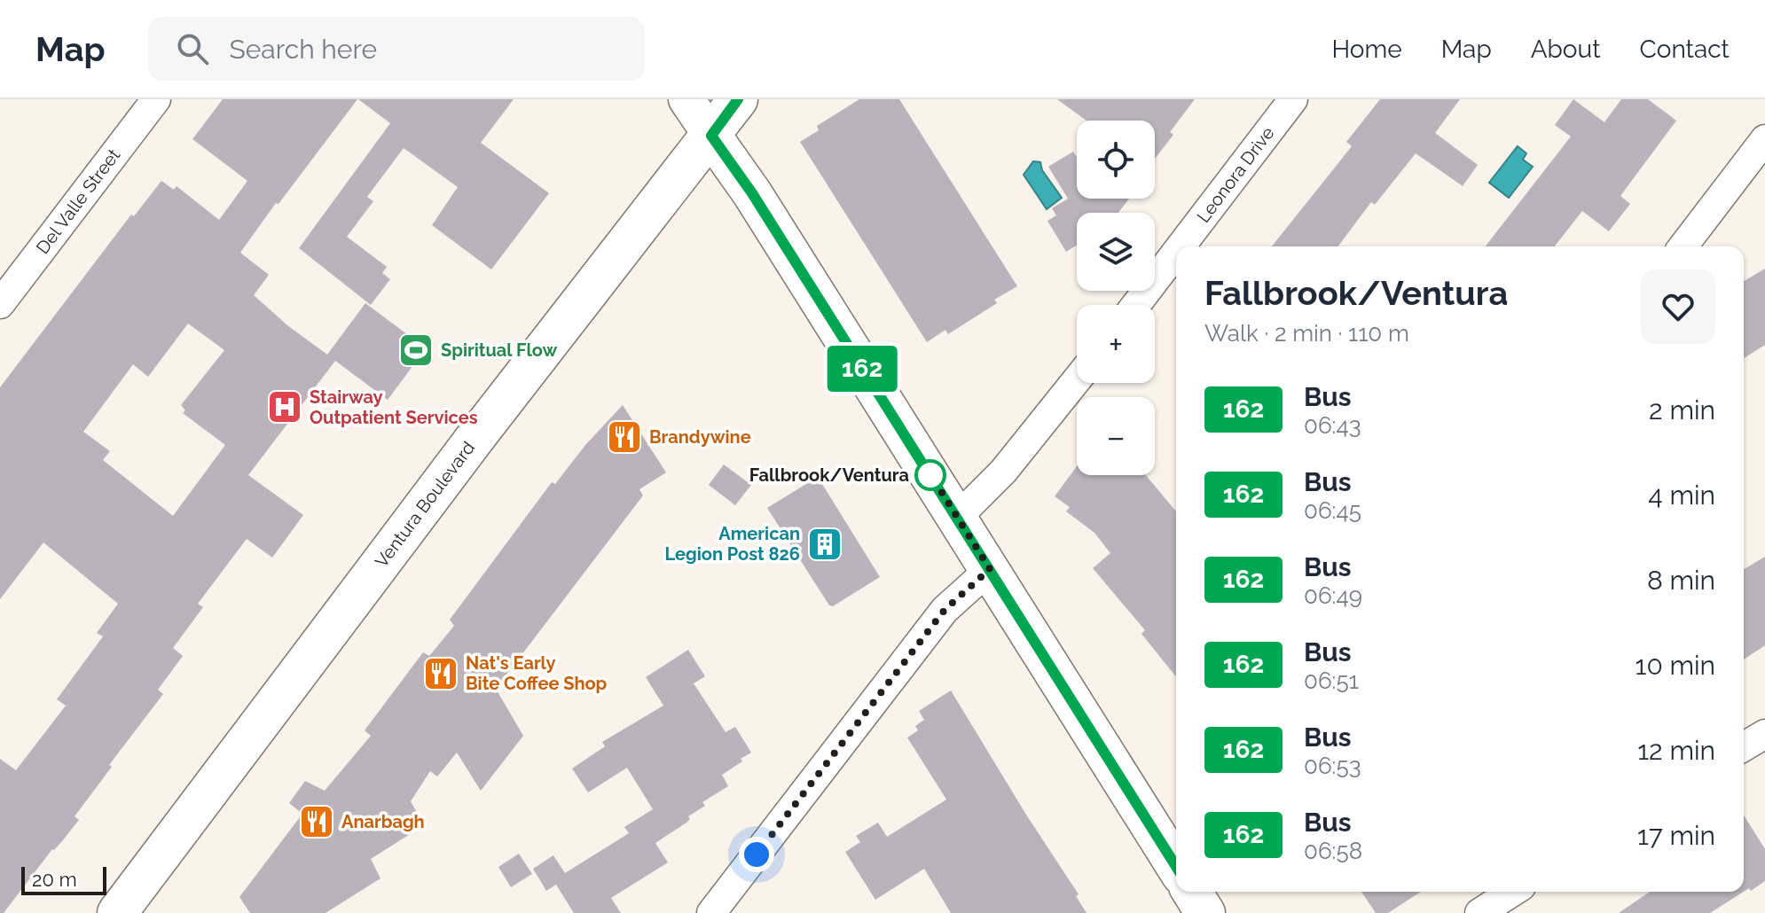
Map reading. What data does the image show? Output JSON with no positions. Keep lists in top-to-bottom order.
{
  "streets": {
    "main road": ["Ventura Boulevard"],
    "street": ["Leonora Drive", "Del Valle Street"]
  },
  "places": {
    "sports": ["Spiritual Flow"],
    "hospital": ["Stairway Outpatient Services"],
    "restaurant": ["Brandywine", "Nat's Early Bite Coffee Shop", "Anarbagh"],
    "other": ["Fallbrook/Ventura"],
    "building": ["American Legion Post 826"]
  },
  "lines": ["bus line 162"],
  "scale_bar": "20 m",
  "page": {
    "header": "Map",
    "search": "Search here",
    "nav": [
      "Home",
      "Map",
      "About",
      "Contact"
    ],
    "on_map": "162",
    "map_buttons": ["+", "−"],
    "heading": ["Fallbrook/Ventura", "Walk · 2 min · 110 m"],
    "list": [
      {
        "mark": "162",
        "name": "Bus",
        "note": "06:43",
        "value": "2 min"
      },
      {
        "mark": "162",
        "name": "Bus",
        "note": "06:45",
        "value": "4 min"
      },
      {
        "mark": "162",
        "name": "Bus",
        "note": "06:49",
        "value": "8 min"
      },
      {
        "mark": "162",
        "name": "Bus",
        "note": "06:51",
        "value": "10 min"
      },
      {
        "mark": "162",
        "name": "Bus",
        "note": "06:53",
        "value": "12 min"
      },
      {
        "mark": "162",
        "name": "Bus",
        "note": "06:58",
        "value": "17 min"
      }
    ],
    "scale": "20 m"
  }
}
